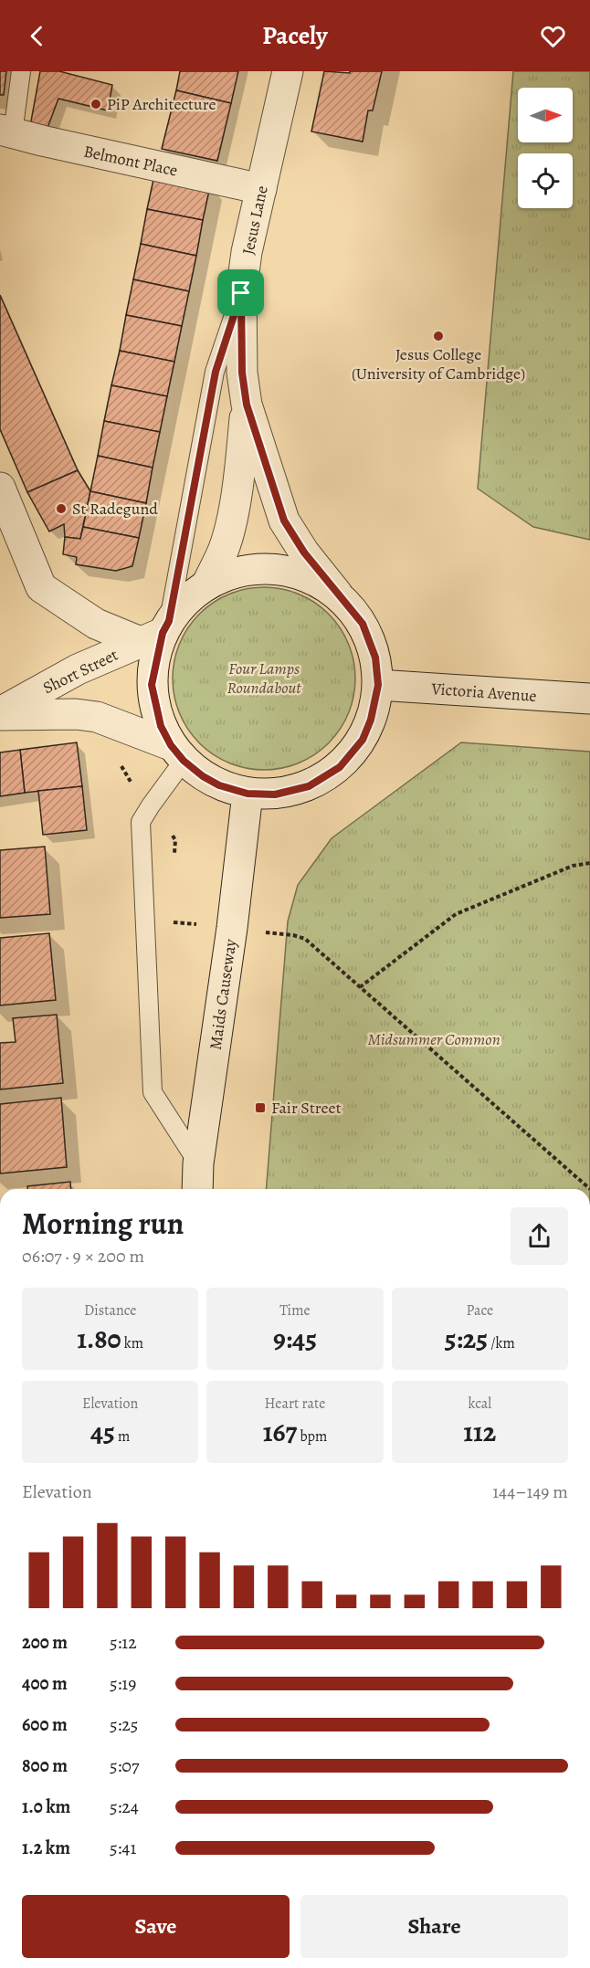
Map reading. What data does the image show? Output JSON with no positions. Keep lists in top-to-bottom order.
{
  "streets": {
    "street": [
      "Belmont Place",
      "Jesus Lane",
      "Short Street",
      "Victoria Avenue",
      "Maids Causeway"
    ]
  },
  "crossings": [
    ["Belmont Place", "Jesus Lane"]
  ],
  "parks": ["Four Lamps Roundabout", "Midsummer Common"],
  "places": {
    "other": ["PiP Architecture", "Jesus College (University of Cambridge)", "St Radegund"],
    "transit": ["Fair Street"]
  },
  "north": "right",
  "page": {
    "header": "Pacely",
    "heading": ["Morning run", "06:07 · 9 × 200 m"],
    "stats": [
      ["Distance", "1.80 km"],
      ["Time", "9:45"],
      ["Pace", "5:25 /km"],
      ["Elevation", "45 m"],
      ["Heart rate", "167 bpm"],
      ["kcal", "112"]
    ],
    "chart": ["Elevation", "144–149 m"],
    "list": [
      {
        "name": "200 m",
        "note": "5:12"
      },
      {
        "name": "400 m",
        "note": "5:19"
      },
      {
        "name": "600 m",
        "note": "5:25"
      },
      {
        "name": "800 m",
        "note": "5:07"
      },
      {
        "name": "1.0 km",
        "note": "5:24"
      },
      {
        "name": "1.2 km",
        "note": "5:41"
      }
    ],
    "buttons": ["Save", "Share"]
  }
}
